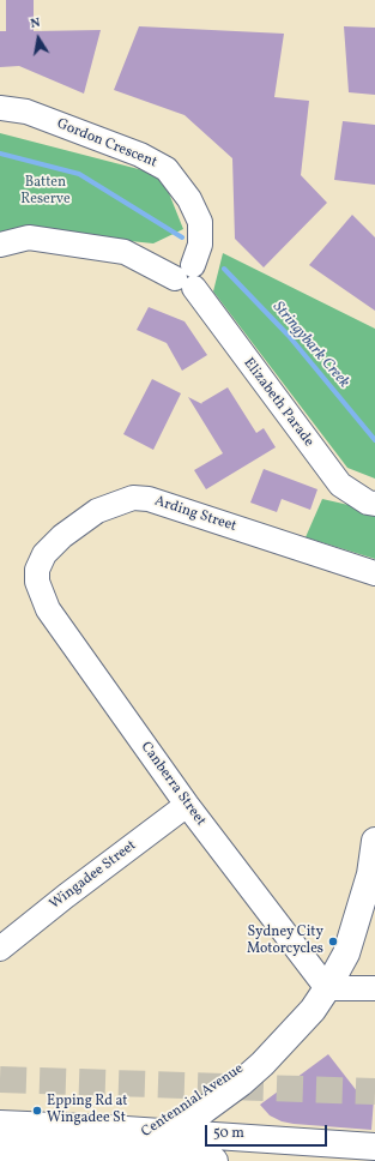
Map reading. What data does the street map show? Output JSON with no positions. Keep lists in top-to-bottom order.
{
  "streets": {
    "main road": ["Centennial Avenue"],
    "street": [
      "Gordon Crescent",
      "Elizabeth Parade",
      "Arding Street",
      "Canberra Street",
      "Wingadee Street"
    ]
  },
  "crossings": [
    ["Gordon Crescent", "Elizabeth Parade"],
    ["Arding Street", "Canberra Street"],
    ["Canberra Street", "Wingadee Street"],
    ["Canberra Street", "Centennial Avenue"]
  ],
  "water": ["Stringybark Creek"],
  "parks": ["Batten Reserve"],
  "places": ["Sydney City Motorcycles", "Epping Rd at Wingadee St"],
  "scale_bar": "50 m",
  "north": "top"
}
